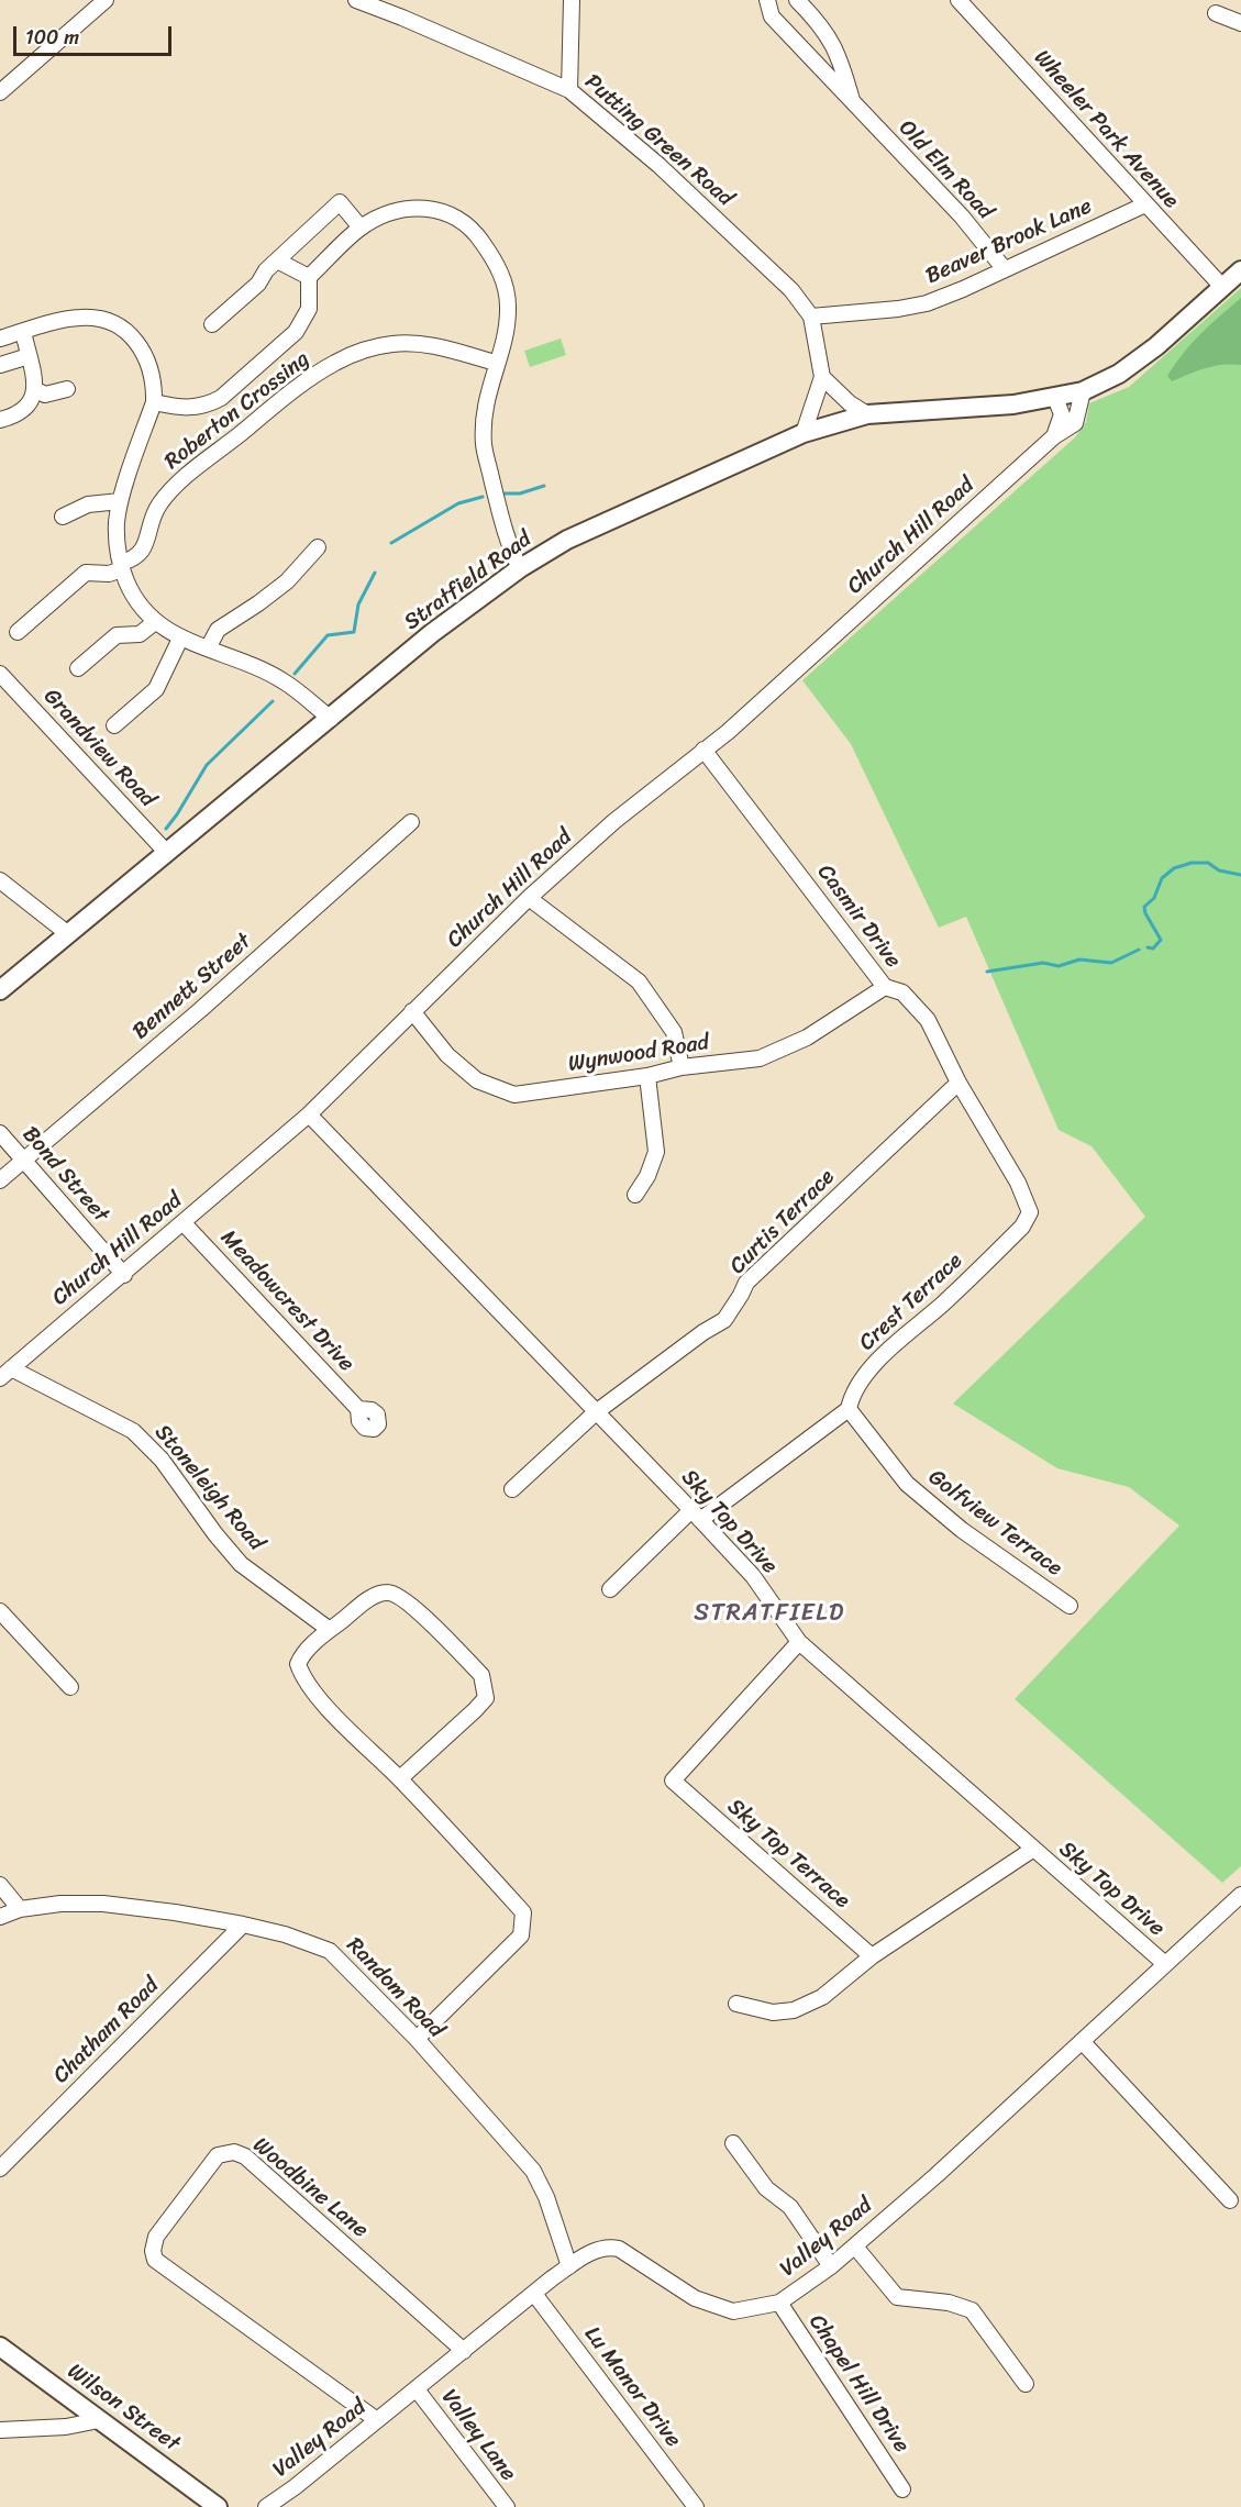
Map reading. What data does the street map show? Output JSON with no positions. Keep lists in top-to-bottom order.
{
  "streets": {
    "main road": ["Stratfield Road", "Wilson Street"],
    "street": [
      "Wheeler Park Avenue",
      "Putting Green Road",
      "Old Elm Road",
      "Beaver Brook Lane",
      "Roberton Crossing",
      "Church Hill Road",
      "Grandview Road",
      "Casmir Drive",
      "Bennett Street",
      "Wynwood Road",
      "Bond Street",
      "Curtis Terrace",
      "Meadowcrest Drive",
      "Crest Terrace",
      "Stoneleigh Road",
      "Sky Top Drive",
      "Golfview Terrace",
      "Sky Top Terrace",
      "Random Road",
      "Chatham Road",
      "Woodbine Lane",
      "Valley Road",
      "Chapel Hill Drive",
      "Lu Manor Drive",
      "Valley Lane"
    ]
  },
  "crossings": [
    ["Wheeler Park Avenue", "Beaver Brook Lane"],
    ["Wheeler Park Avenue", "Stratfield Road"],
    ["Putting Green Road", "Beaver Brook Lane"],
    ["Putting Green Road", "Stratfield Road"],
    ["Old Elm Road", "Beaver Brook Lane"],
    ["Church Hill Road", "Stratfield Road"],
    ["Church Hill Road", "Casmir Drive"],
    ["Church Hill Road", "Wynwood Road"],
    ["Church Hill Road", "Bond Street"],
    ["Church Hill Road", "Meadowcrest Drive"],
    ["Church Hill Road", "Stoneleigh Road"],
    ["Church Hill Road", "Sky Top Drive"],
    ["Stratfield Road", "Grandview Road"],
    ["Casmir Drive", "Wynwood Road"],
    ["Casmir Drive", "Curtis Terrace"],
    ["Casmir Drive", "Crest Terrace"],
    ["Bennett Street", "Bond Street"],
    ["Curtis Terrace", "Sky Top Drive"],
    ["Crest Terrace", "Sky Top Drive"],
    ["Crest Terrace", "Golfview Terrace"],
    ["Sky Top Drive", "Sky Top Terrace"],
    ["Sky Top Drive", "Valley Road"],
    ["Random Road", "Chatham Road"],
    ["Random Road", "Valley Road"],
    ["Woodbine Lane", "Valley Road"],
    ["Valley Road", "Chapel Hill Drive"],
    ["Valley Road", "Lu Manor Drive"],
    ["Valley Road", "Valley Lane"]
  ],
  "districts": ["STRATFIELD"],
  "scale_bar": "100 m"
}
